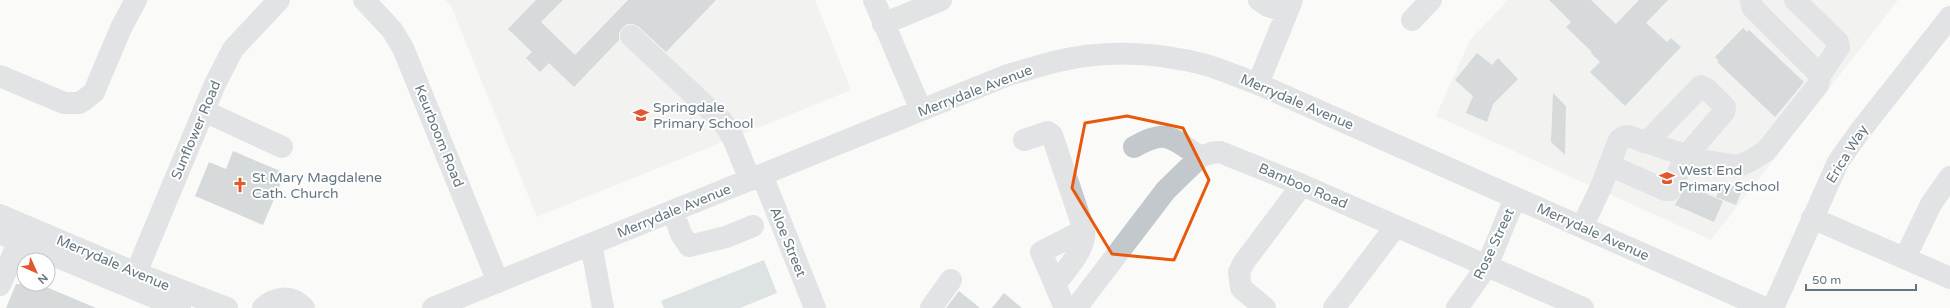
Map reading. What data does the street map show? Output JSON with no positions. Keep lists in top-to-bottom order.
{
  "streets": {
    "street": [
      "Merrydale Avenue",
      "Sunflower Road",
      "Keurboom Road",
      "Erica Way",
      "Bamboo Road",
      "Aloe Street",
      "Rose Street"
    ]
  },
  "crossings": [
    ["Merrydale Avenue", "Sunflower Road"],
    ["Merrydale Avenue", "Keurboom Road"],
    ["Merrydale Avenue", "Aloe Street"],
    ["Merrydale Avenue", "Rose Street"],
    ["Bamboo Road", "Rose Street"]
  ],
  "places": {
    "school or university": ["Springdale Primary School", "West End Primary School"],
    "church": ["St Mary Magdalene Cath. Church"]
  },
  "scale_bar": "50 m",
  "north": "bottom right"
}
